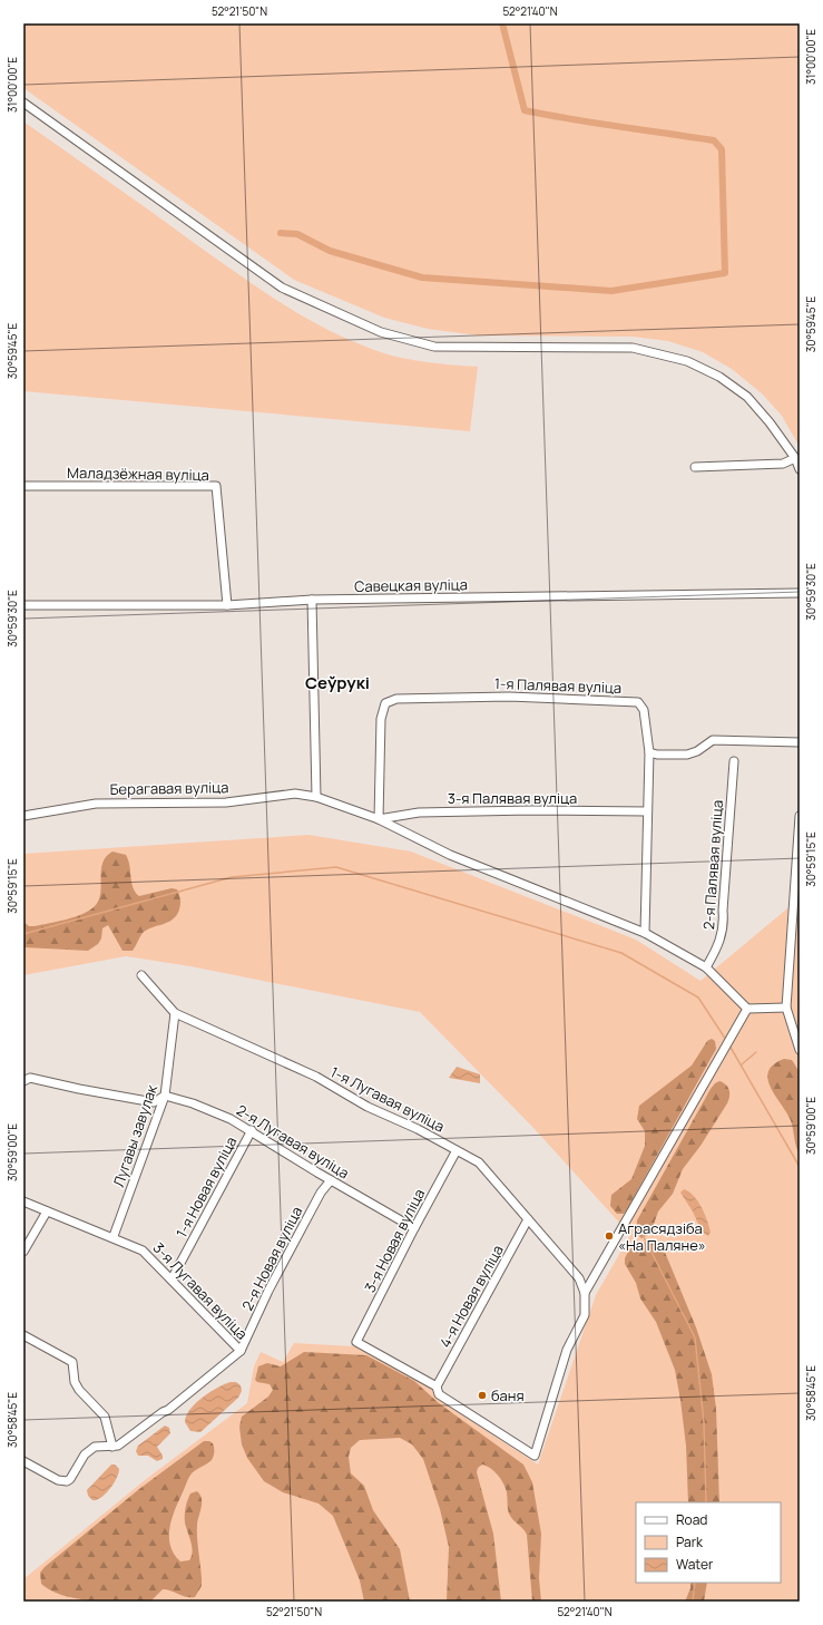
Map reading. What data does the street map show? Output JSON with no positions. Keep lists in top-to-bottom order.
{
  "streets": {
    "street": [
      "Маладзёжная вуліца",
      "Савецкая вуліца",
      "1-я Палявая вуліца",
      "Берагавая вуліца",
      "3-я Палявая вуліца",
      "2-я Палявая вуліца",
      "1-я Лугавая вуліца",
      "Лугавы завулак",
      "2-я Лугавая вуліца",
      "1-я Новая вуліца",
      "3-я Новая вуліца",
      "2-я Новая вуліца",
      "3-я Лугавая вуліца",
      "4-я Новая вуліца"
    ]
  },
  "crossings": [
    ["Маладзёжная вуліца", "Савецкая вуліца"],
    ["1-я Палявая вуліца", "Берагавая вуліца"],
    ["1-я Палявая вуліца", "3-я Палявая вуліца"],
    ["Берагавая вуліца", "3-я Палявая вуліца"],
    ["Берагавая вуліца", "2-я Палявая вуліца"],
    ["1-я Лугавая вуліца", "Лугавы завулак"],
    ["1-я Лугавая вуліца", "3-я Новая вуліца"],
    ["1-я Лугавая вуліца", "4-я Новая вуліца"],
    ["Лугавы завулак", "2-я Лугавая вуліца"],
    ["Лугавы завулак", "3-я Лугавая вуліца"],
    ["2-я Лугавая вуліца", "1-я Новая вуліца"],
    ["2-я Лугавая вуліца", "3-я Новая вуліца"],
    ["2-я Лугавая вуліца", "2-я Новая вуліца"],
    ["1-я Новая вуліца", "3-я Лугавая вуліца"],
    ["3-я Новая вуліца", "4-я Новая вуліца"],
    ["2-я Новая вуліца", "3-я Лугавая вуліца"]
  ],
  "districts": ["Сеўрукі"],
  "places": ["Аграсядзіба «На Паляне»", "баня"],
  "legend": ["Road", "Park", "Water"],
  "coordinates": [
    "52°21'50\"N",
    "52°21'40\"N",
    "31°00'00\"E",
    "30°59'45\"E",
    "30°59'30\"E",
    "30°59'15\"E",
    "30°59'00\"E",
    "30°58'45\"E"
  ]
}
